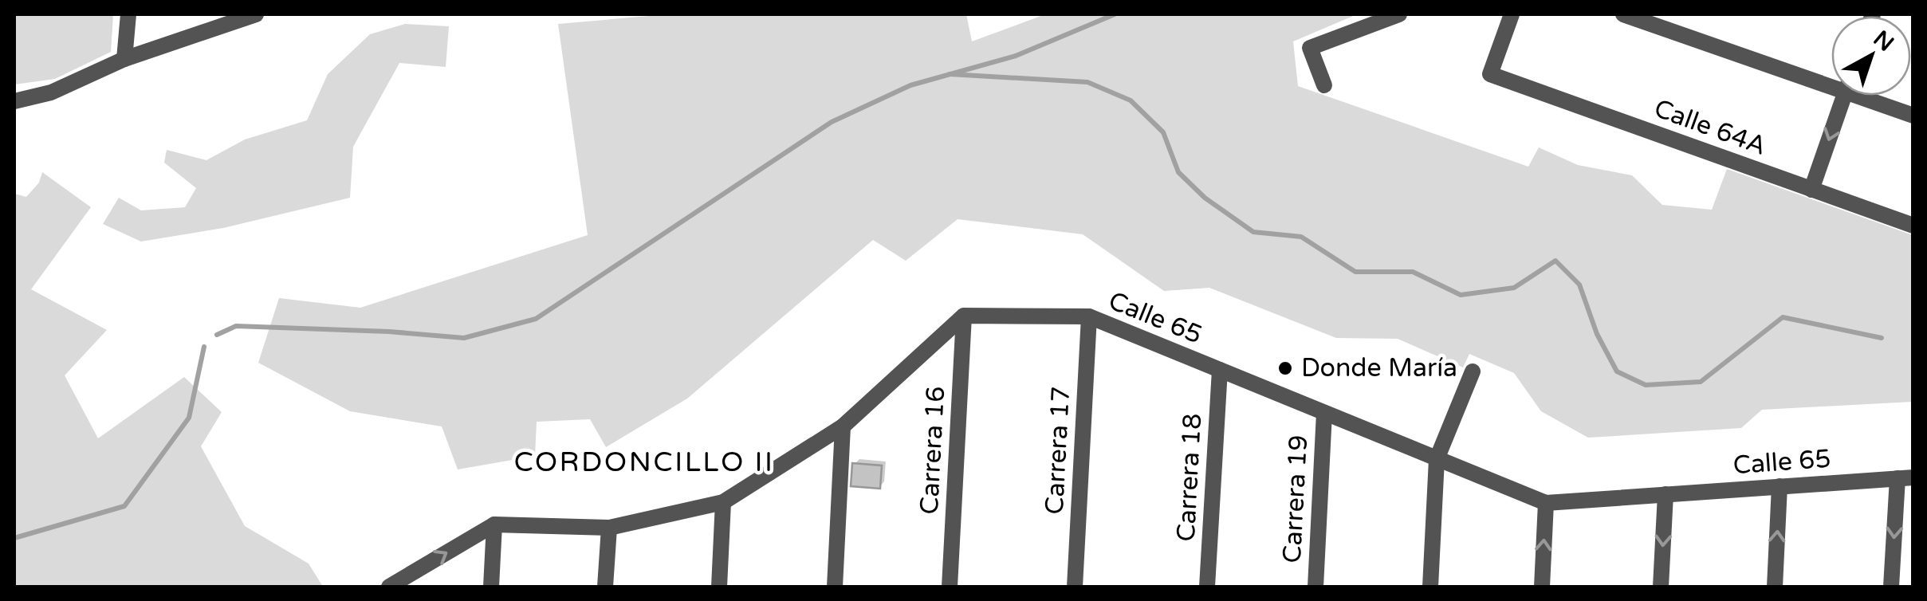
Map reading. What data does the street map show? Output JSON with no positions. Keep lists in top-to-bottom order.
{
  "streets": {
    "street": [
      "Calle 64A",
      "Calle 65",
      "Carrera 16",
      "Carrera 17",
      "Carrera 18",
      "Carrera 19"
    ]
  },
  "crossings": [
    ["Calle 65", "Carrera 16"],
    ["Calle 65", "Carrera 17"],
    ["Calle 65", "Carrera 18"],
    ["Calle 65", "Carrera 19"]
  ],
  "districts": ["CORDONCILLO II"],
  "places": ["Donde María"],
  "north": "top right"
}
